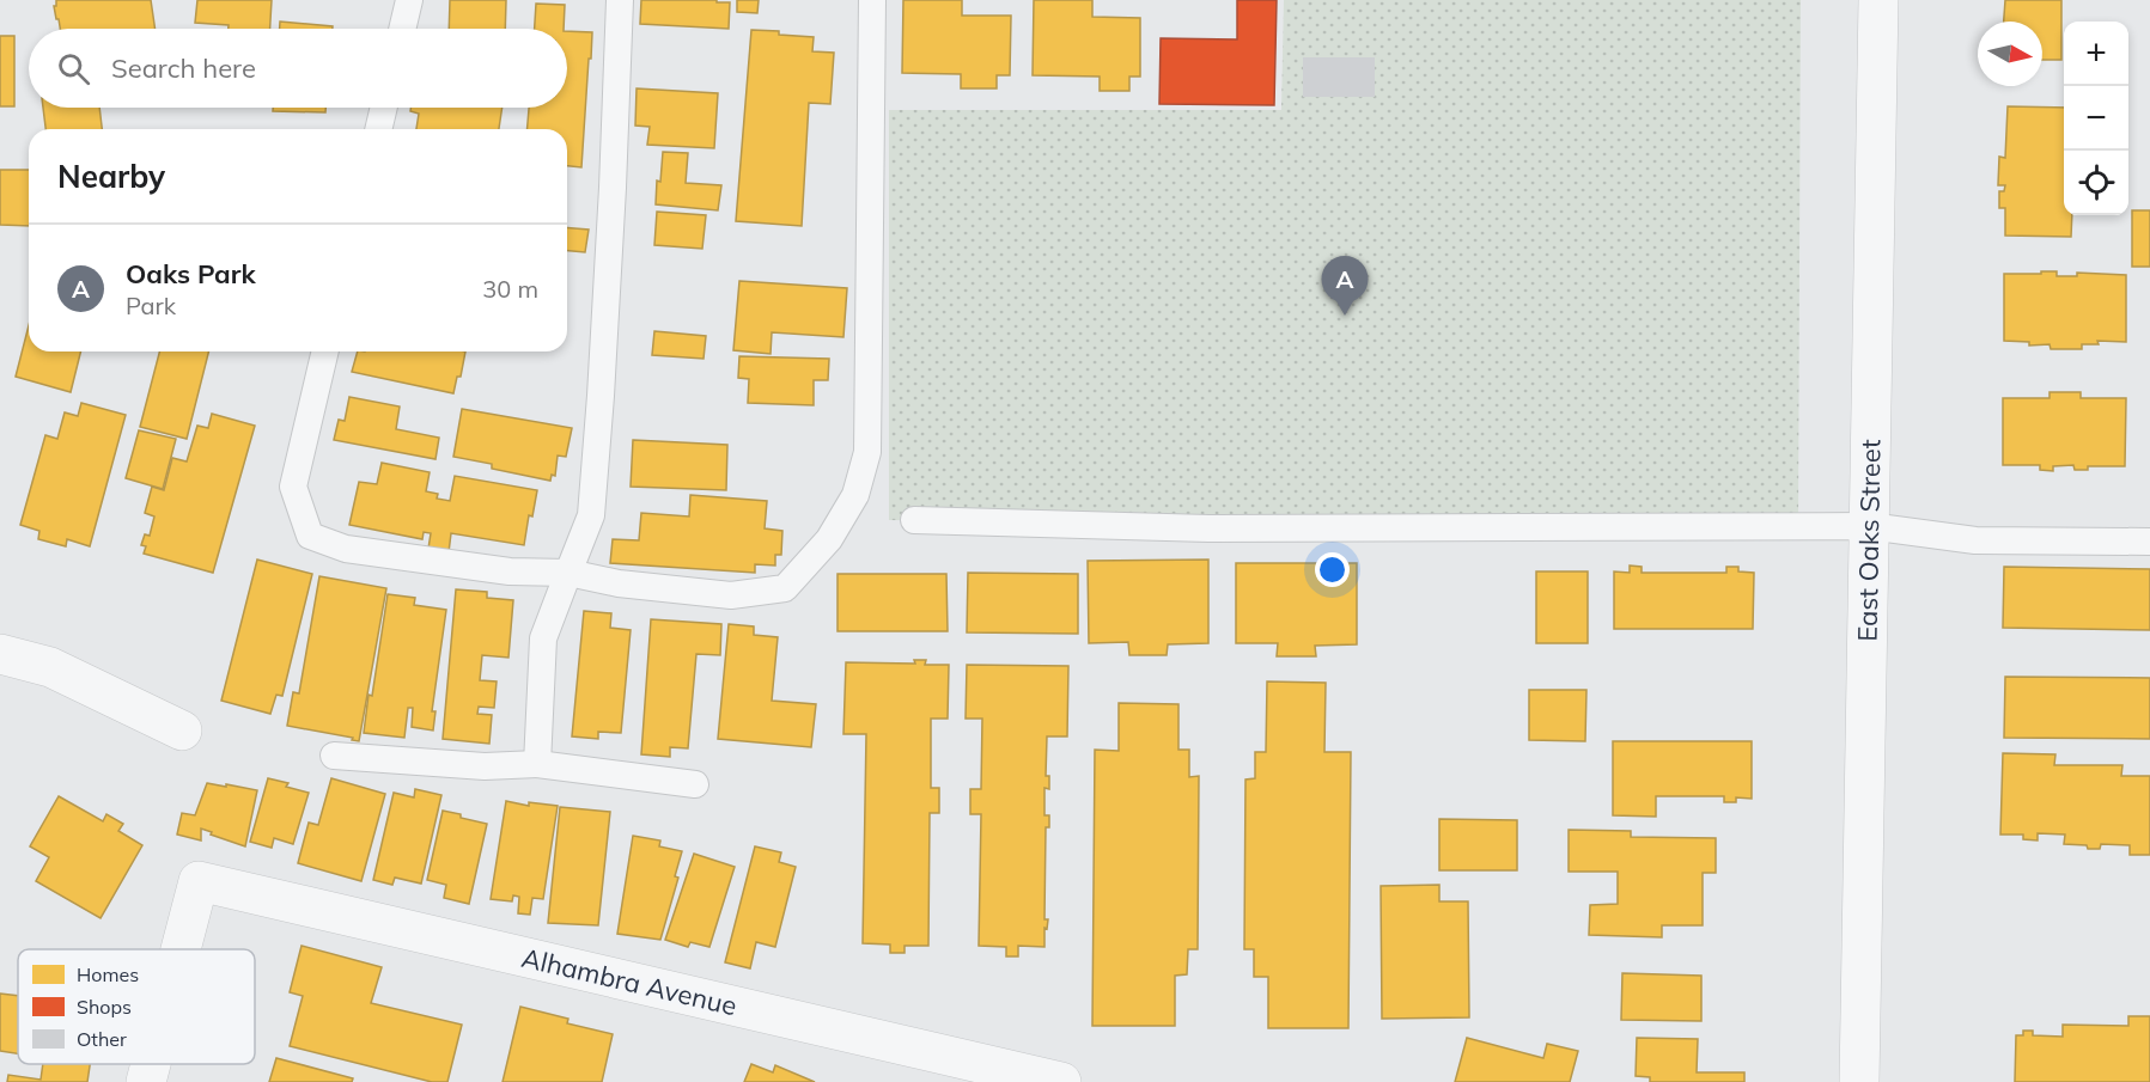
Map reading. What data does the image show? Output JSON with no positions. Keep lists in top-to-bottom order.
{
  "streets": {
    "street": ["East Oaks Street", "Alhambra Avenue"]
  },
  "legend": ["Homes", "Shops", "Other"],
  "north": "right",
  "page": {
    "map_buttons": ["+", "−"],
    "search": "Search here",
    "heading": "Nearby",
    "list": [
      {
        "mark": "A",
        "name": "Oaks Park",
        "note": "Park",
        "value": "30 m"
      }
    ],
    "pins": "A"
  }
}
